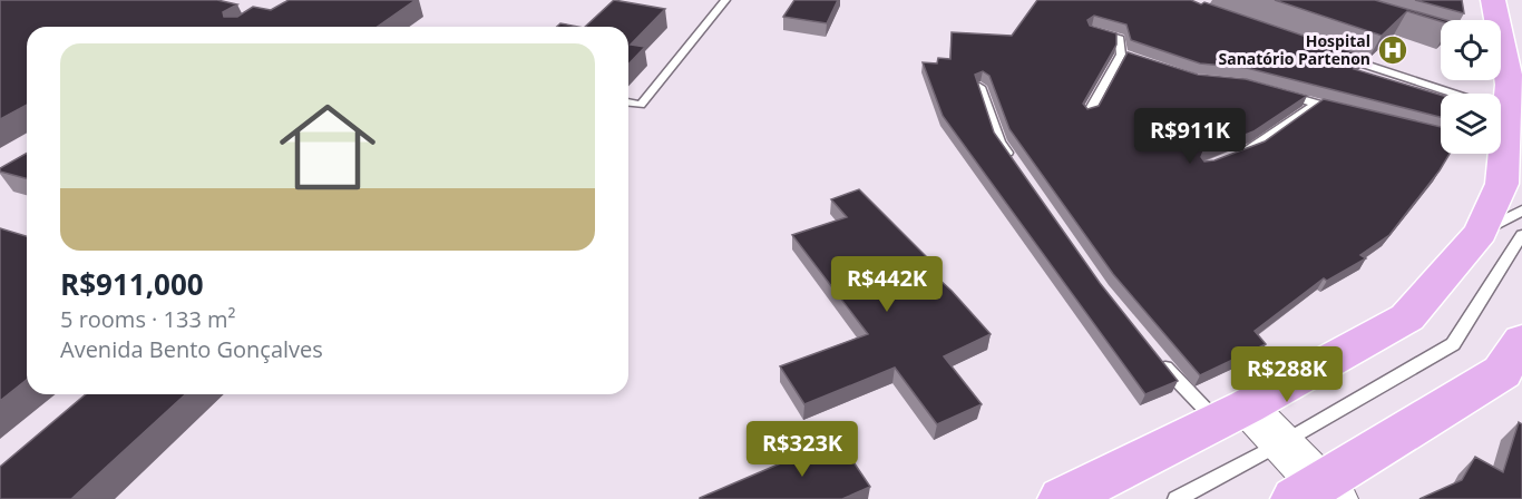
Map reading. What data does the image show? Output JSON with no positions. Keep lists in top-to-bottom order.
{
  "places": {
    "hospital": ["Hospital Sanatório Partenon"]
  },
  "page": {
    "list": [
      {
        "name": "R$911,000",
        "note": "5 rooms · 133 m² · Avenida Bento Gonçalves"
      }
    ],
    "price": [
      "R$911K",
      "R$442K",
      "R$288K",
      "R$323K"
    ]
  }
}
